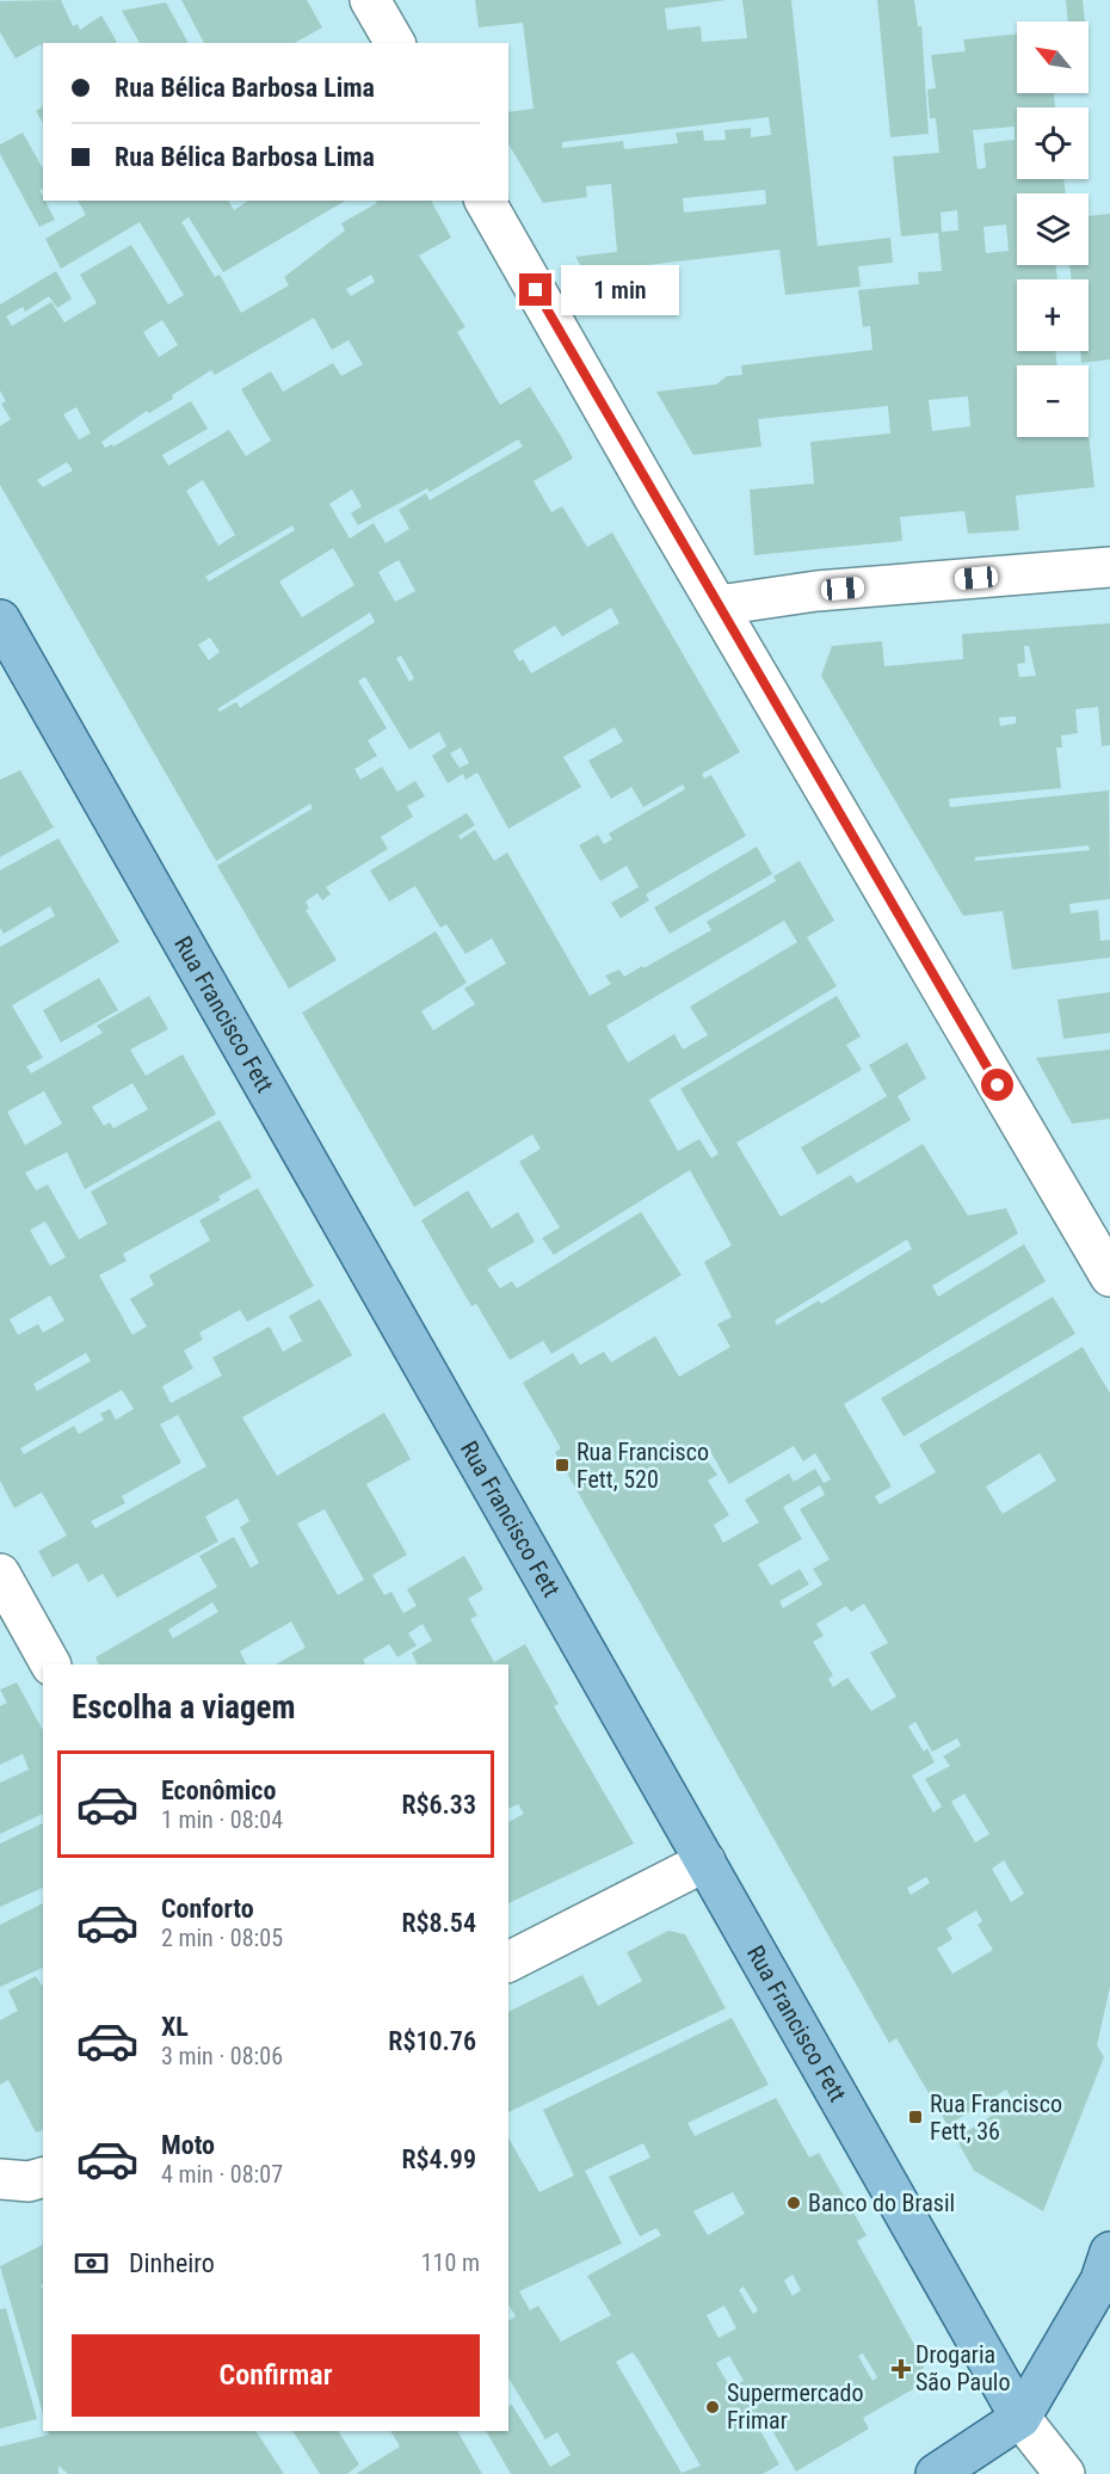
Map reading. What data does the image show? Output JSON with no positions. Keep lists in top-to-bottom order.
{
  "streets": {
    "main road": ["Rua Francisco Fett"]
  },
  "places": {
    "transit": ["Rua Francisco Fett, 520", "Rua Francisco Fett, 36"],
    "other": ["Banco do Brasil", "Supermercado Frimar"],
    "health": ["Drogaria São Paulo"]
  },
  "north": "top left",
  "page": {
    "map_buttons": ["+", "−"],
    "banner": ["Rua Bélica Barbosa Lima", "Rua Bélica Barbosa Lima"],
    "bubble": "1 min",
    "heading": "Escolha a viagem",
    "list": [
      {
        "name": "Econômico",
        "note": "1 min · 08:04",
        "value": "R$6.33"
      },
      {
        "name": "Conforto",
        "note": "2 min · 08:05",
        "value": "R$8.54"
      },
      {
        "name": "XL",
        "note": "3 min · 08:06",
        "value": "R$10.76"
      },
      {
        "name": "Moto",
        "note": "4 min · 08:07",
        "value": "R$4.99"
      }
    ],
    "pay": ["Dinheiro", "110 m"],
    "buttons": "Confirmar"
  }
}
